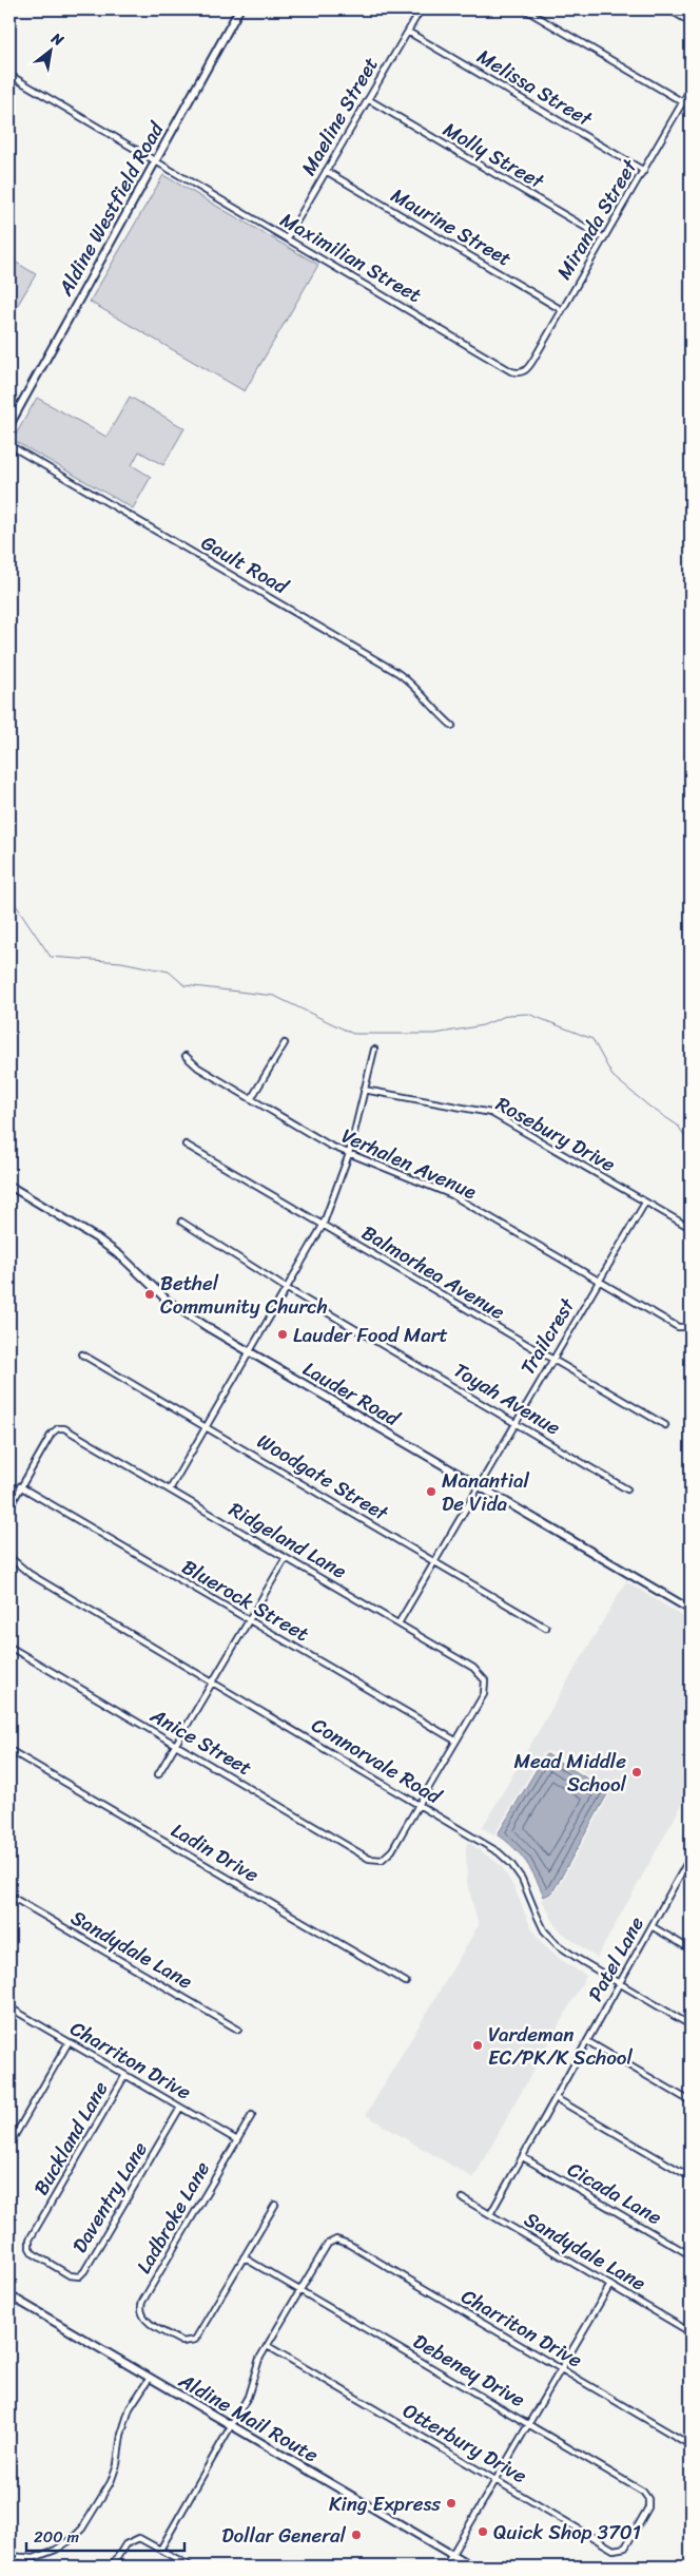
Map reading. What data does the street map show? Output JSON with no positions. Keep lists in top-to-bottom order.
{
  "streets": {
    "main road": ["Aldine Westfield Road", "Lauder Road", "Aldine Mail Route"],
    "street": [
      "Melissa Street",
      "Maeline Street",
      "Molly Street",
      "Miranda Street",
      "Maurine Street",
      "Maximilian Street",
      "Gault Road",
      "Rosebury Drive",
      "Verhalen Avenue",
      "Balmorhea Avenue",
      "Trailcrest",
      "Toyah Avenue",
      "Woodgate Street",
      "Ridgeland Lane",
      "Bluerock Street",
      "Anice Street",
      "Connorvale Road",
      "Ladin Drive",
      "Sandydale Lane",
      "Patel Lane",
      "Charriton Drive",
      "Buckland Lane",
      "Cicada Lane",
      "Daventry Lane",
      "Ladbroke Lane",
      "Debeney Drive",
      "Otterbury Drive"
    ]
  },
  "crossings": [
    ["Melissa Street", "Maeline Street"],
    ["Melissa Street", "Miranda Street"],
    ["Maeline Street", "Molly Street"],
    ["Maeline Street", "Maurine Street"],
    ["Maeline Street", "Maximilian Street"],
    ["Molly Street", "Miranda Street"],
    ["Aldine Westfield Road", "Maximilian Street"],
    ["Miranda Street", "Maurine Street"],
    ["Miranda Street", "Maximilian Street"],
    ["Rosebury Drive", "Trailcrest"],
    ["Verhalen Avenue", "Trailcrest"],
    ["Balmorhea Avenue", "Trailcrest"],
    ["Trailcrest", "Lauder Road"],
    ["Trailcrest", "Toyah Avenue"],
    ["Trailcrest", "Woodgate Street"],
    ["Trailcrest", "Ridgeland Lane"],
    ["Ridgeland Lane", "Bluerock Street"],
    ["Anice Street", "Connorvale Road"],
    ["Connorvale Road", "Patel Lane"],
    ["Sandydale Lane", "Patel Lane"],
    ["Patel Lane", "Cicada Lane"],
    ["Charriton Drive", "Buckland Lane"],
    ["Charriton Drive", "Daventry Lane"],
    ["Charriton Drive", "Ladbroke Lane"],
    ["Charriton Drive", "Debeney Drive"],
    ["Buckland Lane", "Daventry Lane"],
    ["Ladbroke Lane", "Debeney Drive"],
    ["Debeney Drive", "Otterbury Drive"]
  ],
  "places": [
    "Bethel Community Church",
    "Lauder Food Mart",
    "Manantial De Vida",
    "Mead Middle School",
    "Vardeman EC/PK/K School",
    "King Express",
    "Quick Shop 3701",
    "Dollar General"
  ],
  "scale_bar": "200 m",
  "north": "top right"
}
